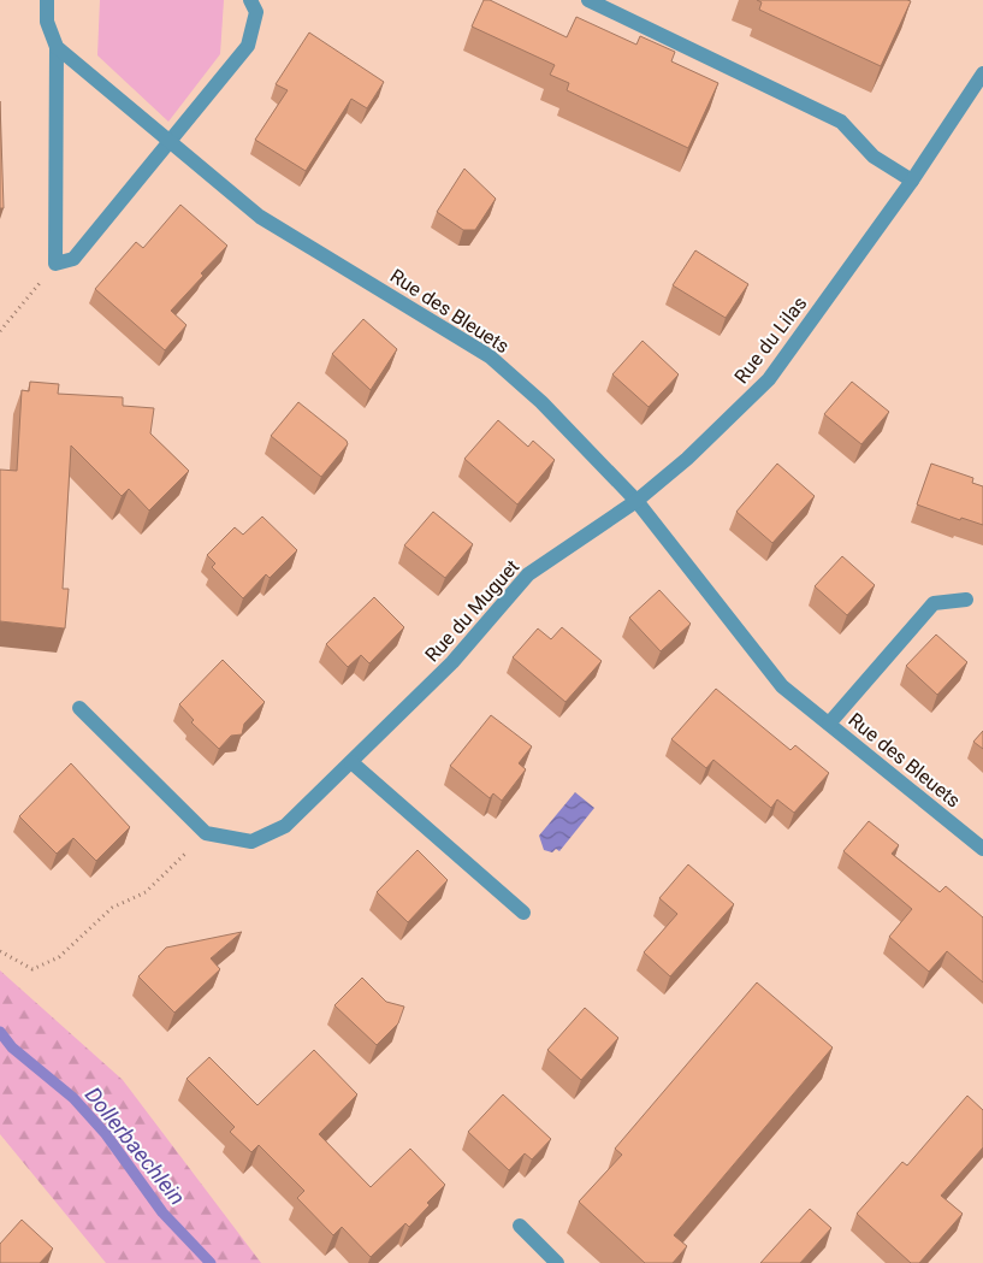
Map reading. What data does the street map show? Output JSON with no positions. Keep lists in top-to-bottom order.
{
  "streets": {
    "street": ["Rue des Bleuets", "Rue du Lilas", "Rue du Muguet"]
  },
  "crossings": [
    ["Rue des Bleuets", "Rue du Lilas"],
    ["Rue des Bleuets", "Rue du Muguet"],
    ["Rue du Lilas", "Rue du Muguet"]
  ],
  "water": ["Dollerbaechlein"]
}
